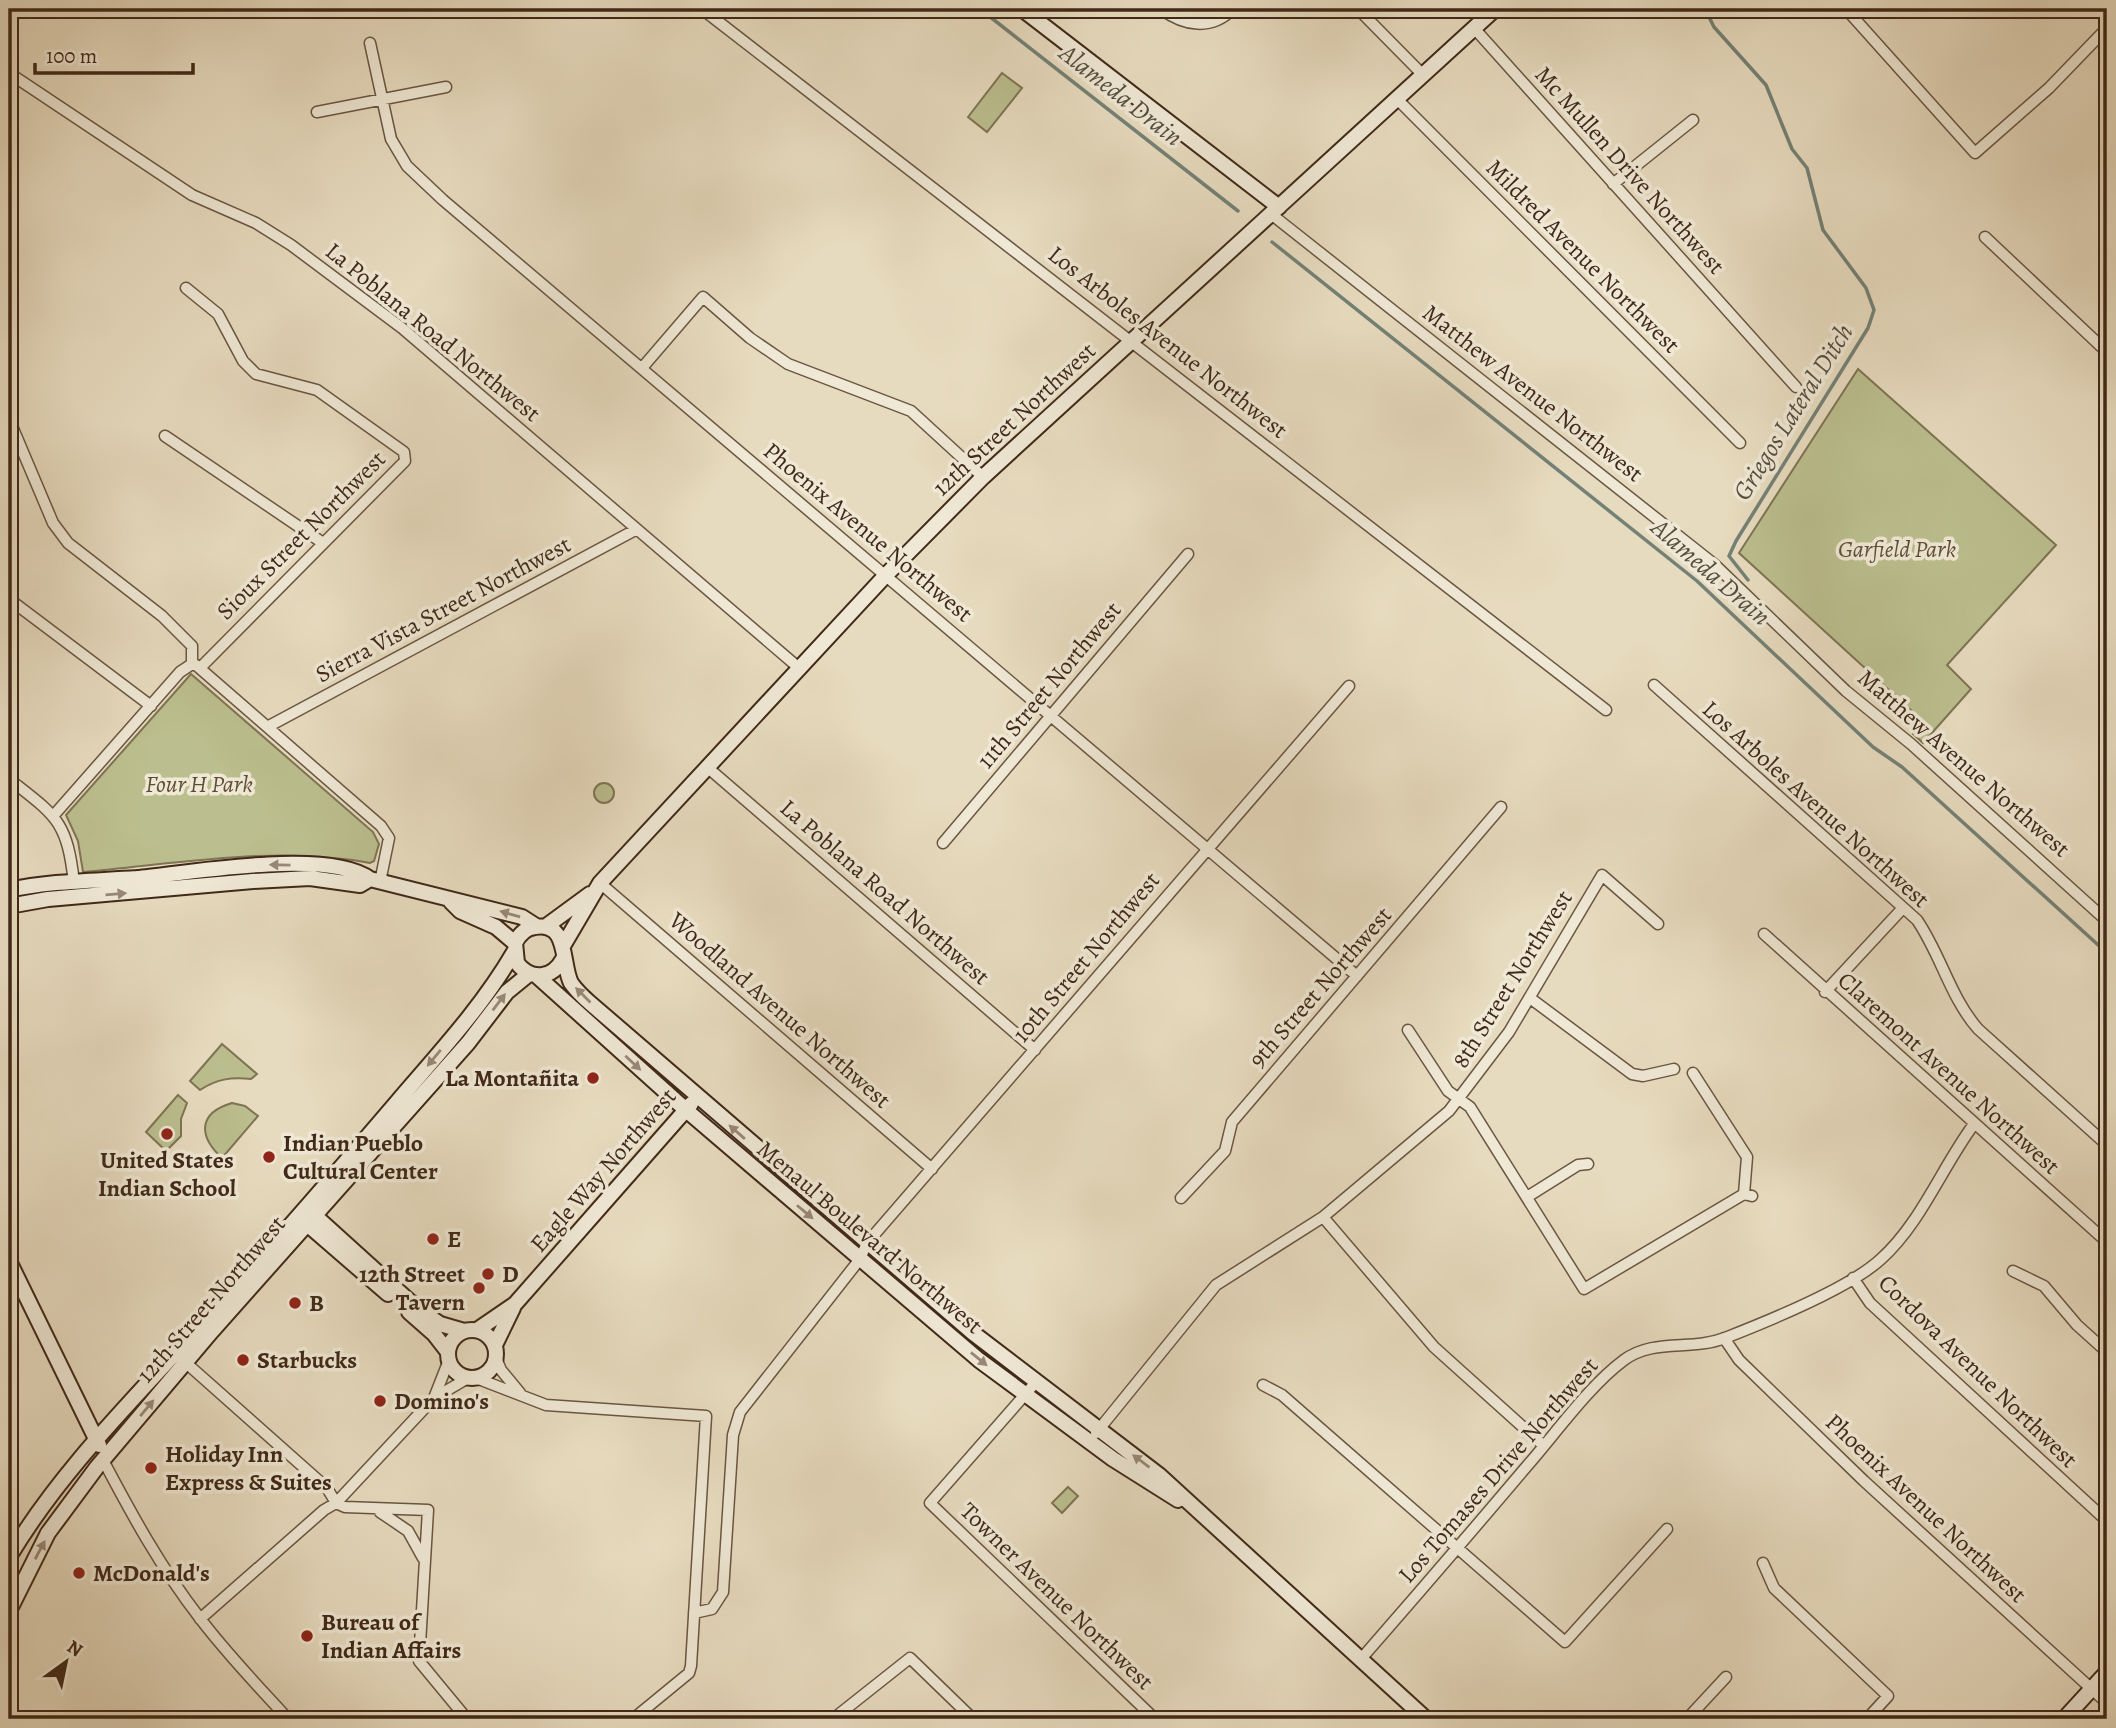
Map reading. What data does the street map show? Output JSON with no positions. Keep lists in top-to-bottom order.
{
  "streets": {
    "main road": [
      "Matthew Avenue Northwest",
      "12th Street Northwest",
      "Eagle Way Northwest",
      "Menaul Boulevard Northwest"
    ],
    "street": [
      "Mc Mullen Drive Northwest",
      "Mildred Avenue Northwest",
      "La Poblana Road Northwest",
      "Los Arboles Avenue Northwest",
      "Phoenix Avenue Northwest",
      "Sioux Street Northwest",
      "Sierra Vista Street Northwest",
      "11th Street Northwest",
      "10th Street Northwest",
      "8th Street Northwest",
      "9th Street Northwest",
      "Woodland Avenue Northwest",
      "Claremont Avenue Northwest",
      "Cordova Avenue Northwest",
      "Los Tomases Drive Northwest",
      "Towner Avenue Northwest"
    ]
  },
  "crossings": [
    ["Mc Mullen Drive Northwest", "12th Street Northwest"],
    ["Mildred Avenue Northwest", "12th Street Northwest"],
    ["La Poblana Road Northwest", "12th Street Northwest"],
    ["La Poblana Road Northwest", "Sierra Vista Street Northwest"],
    ["La Poblana Road Northwest", "10th Street Northwest"],
    ["Los Arboles Avenue Northwest", "12th Street Northwest"],
    ["Matthew Avenue Northwest", "12th Street Northwest"],
    ["12th Street Northwest", "Phoenix Avenue Northwest"],
    ["12th Street Northwest", "Woodland Avenue Northwest"],
    ["12th Street Northwest", "Menaul Boulevard Northwest"],
    ["Phoenix Avenue Northwest", "11th Street Northwest"],
    ["Phoenix Avenue Northwest", "10th Street Northwest"],
    ["Phoenix Avenue Northwest", "9th Street Northwest"],
    ["Phoenix Avenue Northwest", "Los Tomases Drive Northwest"],
    ["10th Street Northwest", "Woodland Avenue Northwest"],
    ["10th Street Northwest", "Menaul Boulevard Northwest"],
    ["8th Street Northwest", "Menaul Boulevard Northwest"],
    ["Claremont Avenue Northwest", "Los Tomases Drive Northwest"],
    ["Eagle Way Northwest", "Menaul Boulevard Northwest"],
    ["Menaul Boulevard Northwest", "Los Tomases Drive Northwest"],
    ["Menaul Boulevard Northwest", "Towner Avenue Northwest"],
    ["Cordova Avenue Northwest", "Los Tomases Drive Northwest"]
  ],
  "water": ["Alameda Drain", "Griegos Lateral Ditch"],
  "parks": ["Garfield Park", "Four H Park"],
  "places": [
    "La Montañita",
    "United States Indian School",
    "Indian Pueblo Cultural Center",
    "E",
    "D",
    "12th Street Tavern",
    "B",
    "Starbucks",
    "Domino's",
    "Holiday Inn Express & Suites",
    "McDonald's",
    "Bureau of Indian Affairs"
  ],
  "scale_bar": "100 m",
  "north": "top right"
}
